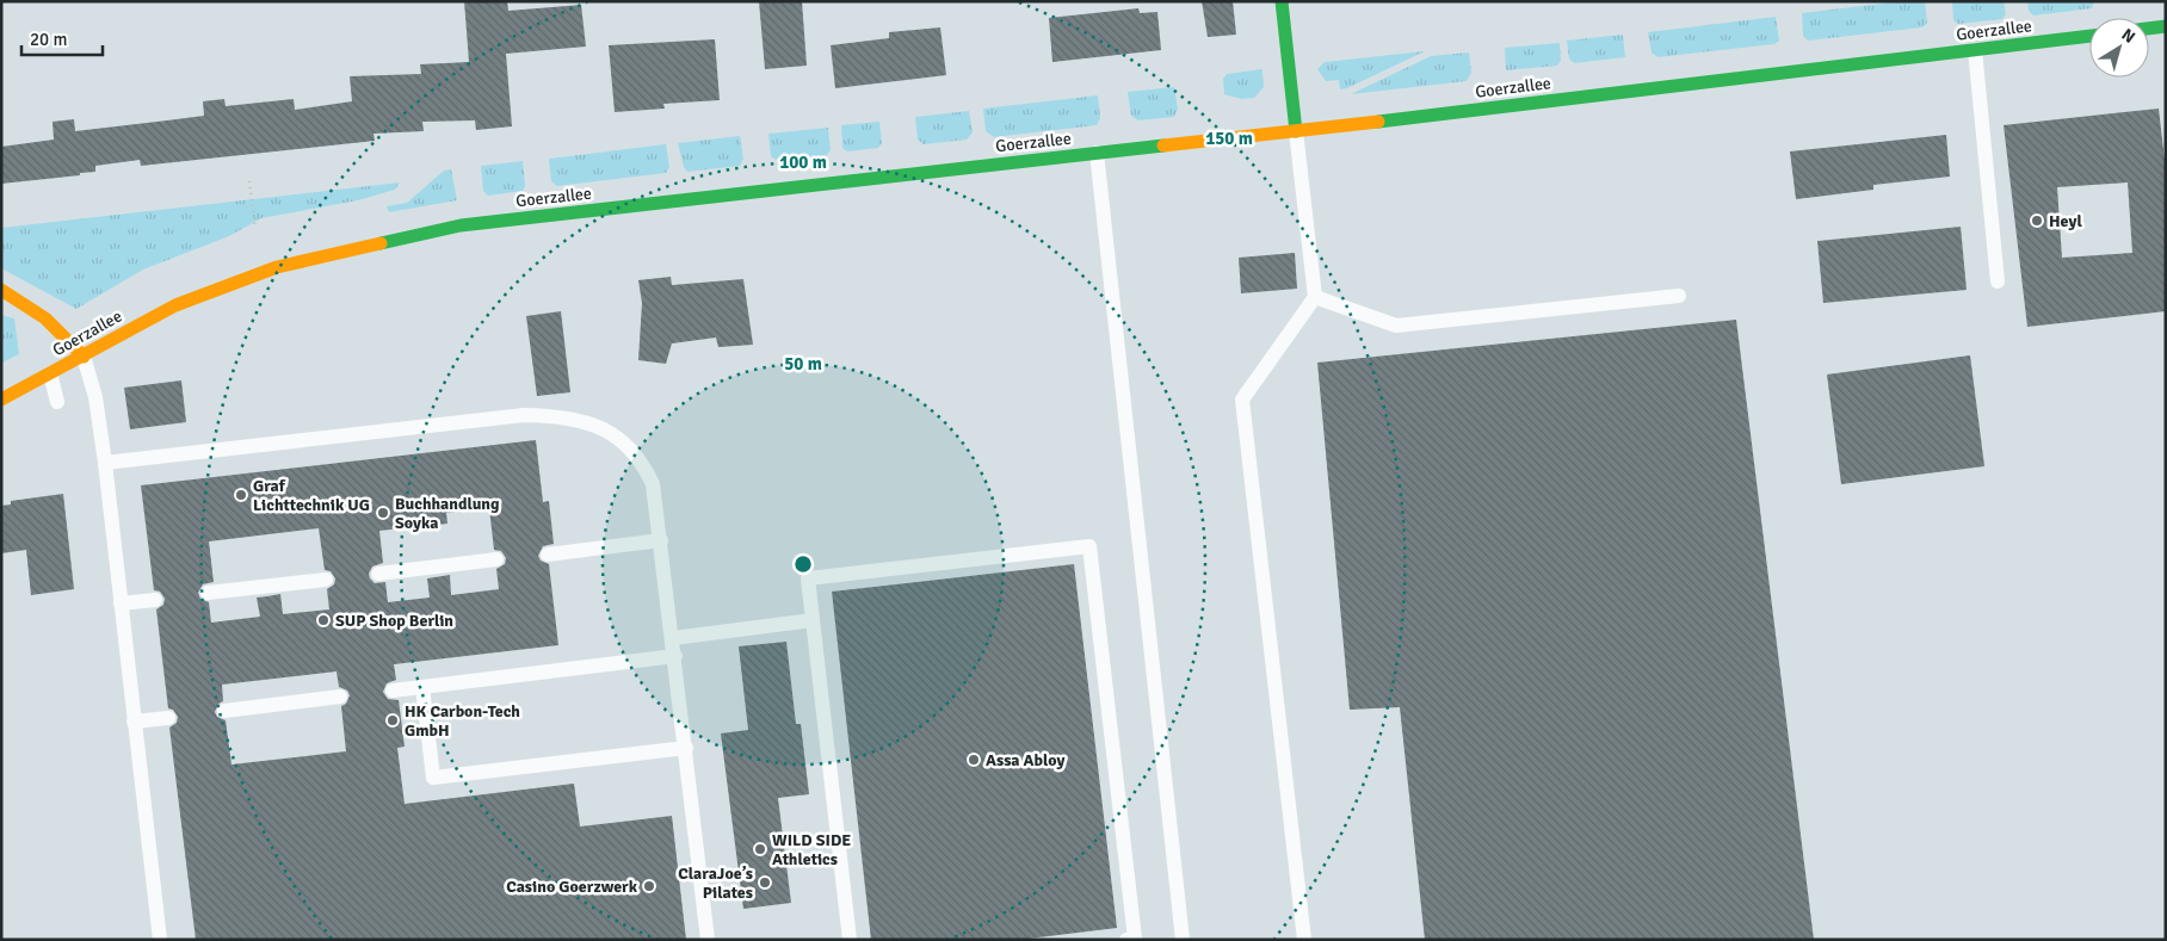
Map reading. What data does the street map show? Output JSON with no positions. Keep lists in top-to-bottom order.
{
  "streets": {
    "main road": ["Goerzallee"]
  },
  "places": [
    "Heyl",
    "Graf Lichttechnik UG",
    "Buchhandlung Soyka",
    "SUP Shop Berlin",
    "HK Carbon-Tech GmbH",
    "Assa Abloy",
    "WILD SIDE Athletics",
    "ClaraJoe’s Pilates",
    "Casino Goerzwerk"
  ],
  "scale_bar": "20 m",
  "north": "top right",
  "rings": ["150 m", "100 m", "50 m"]
}
